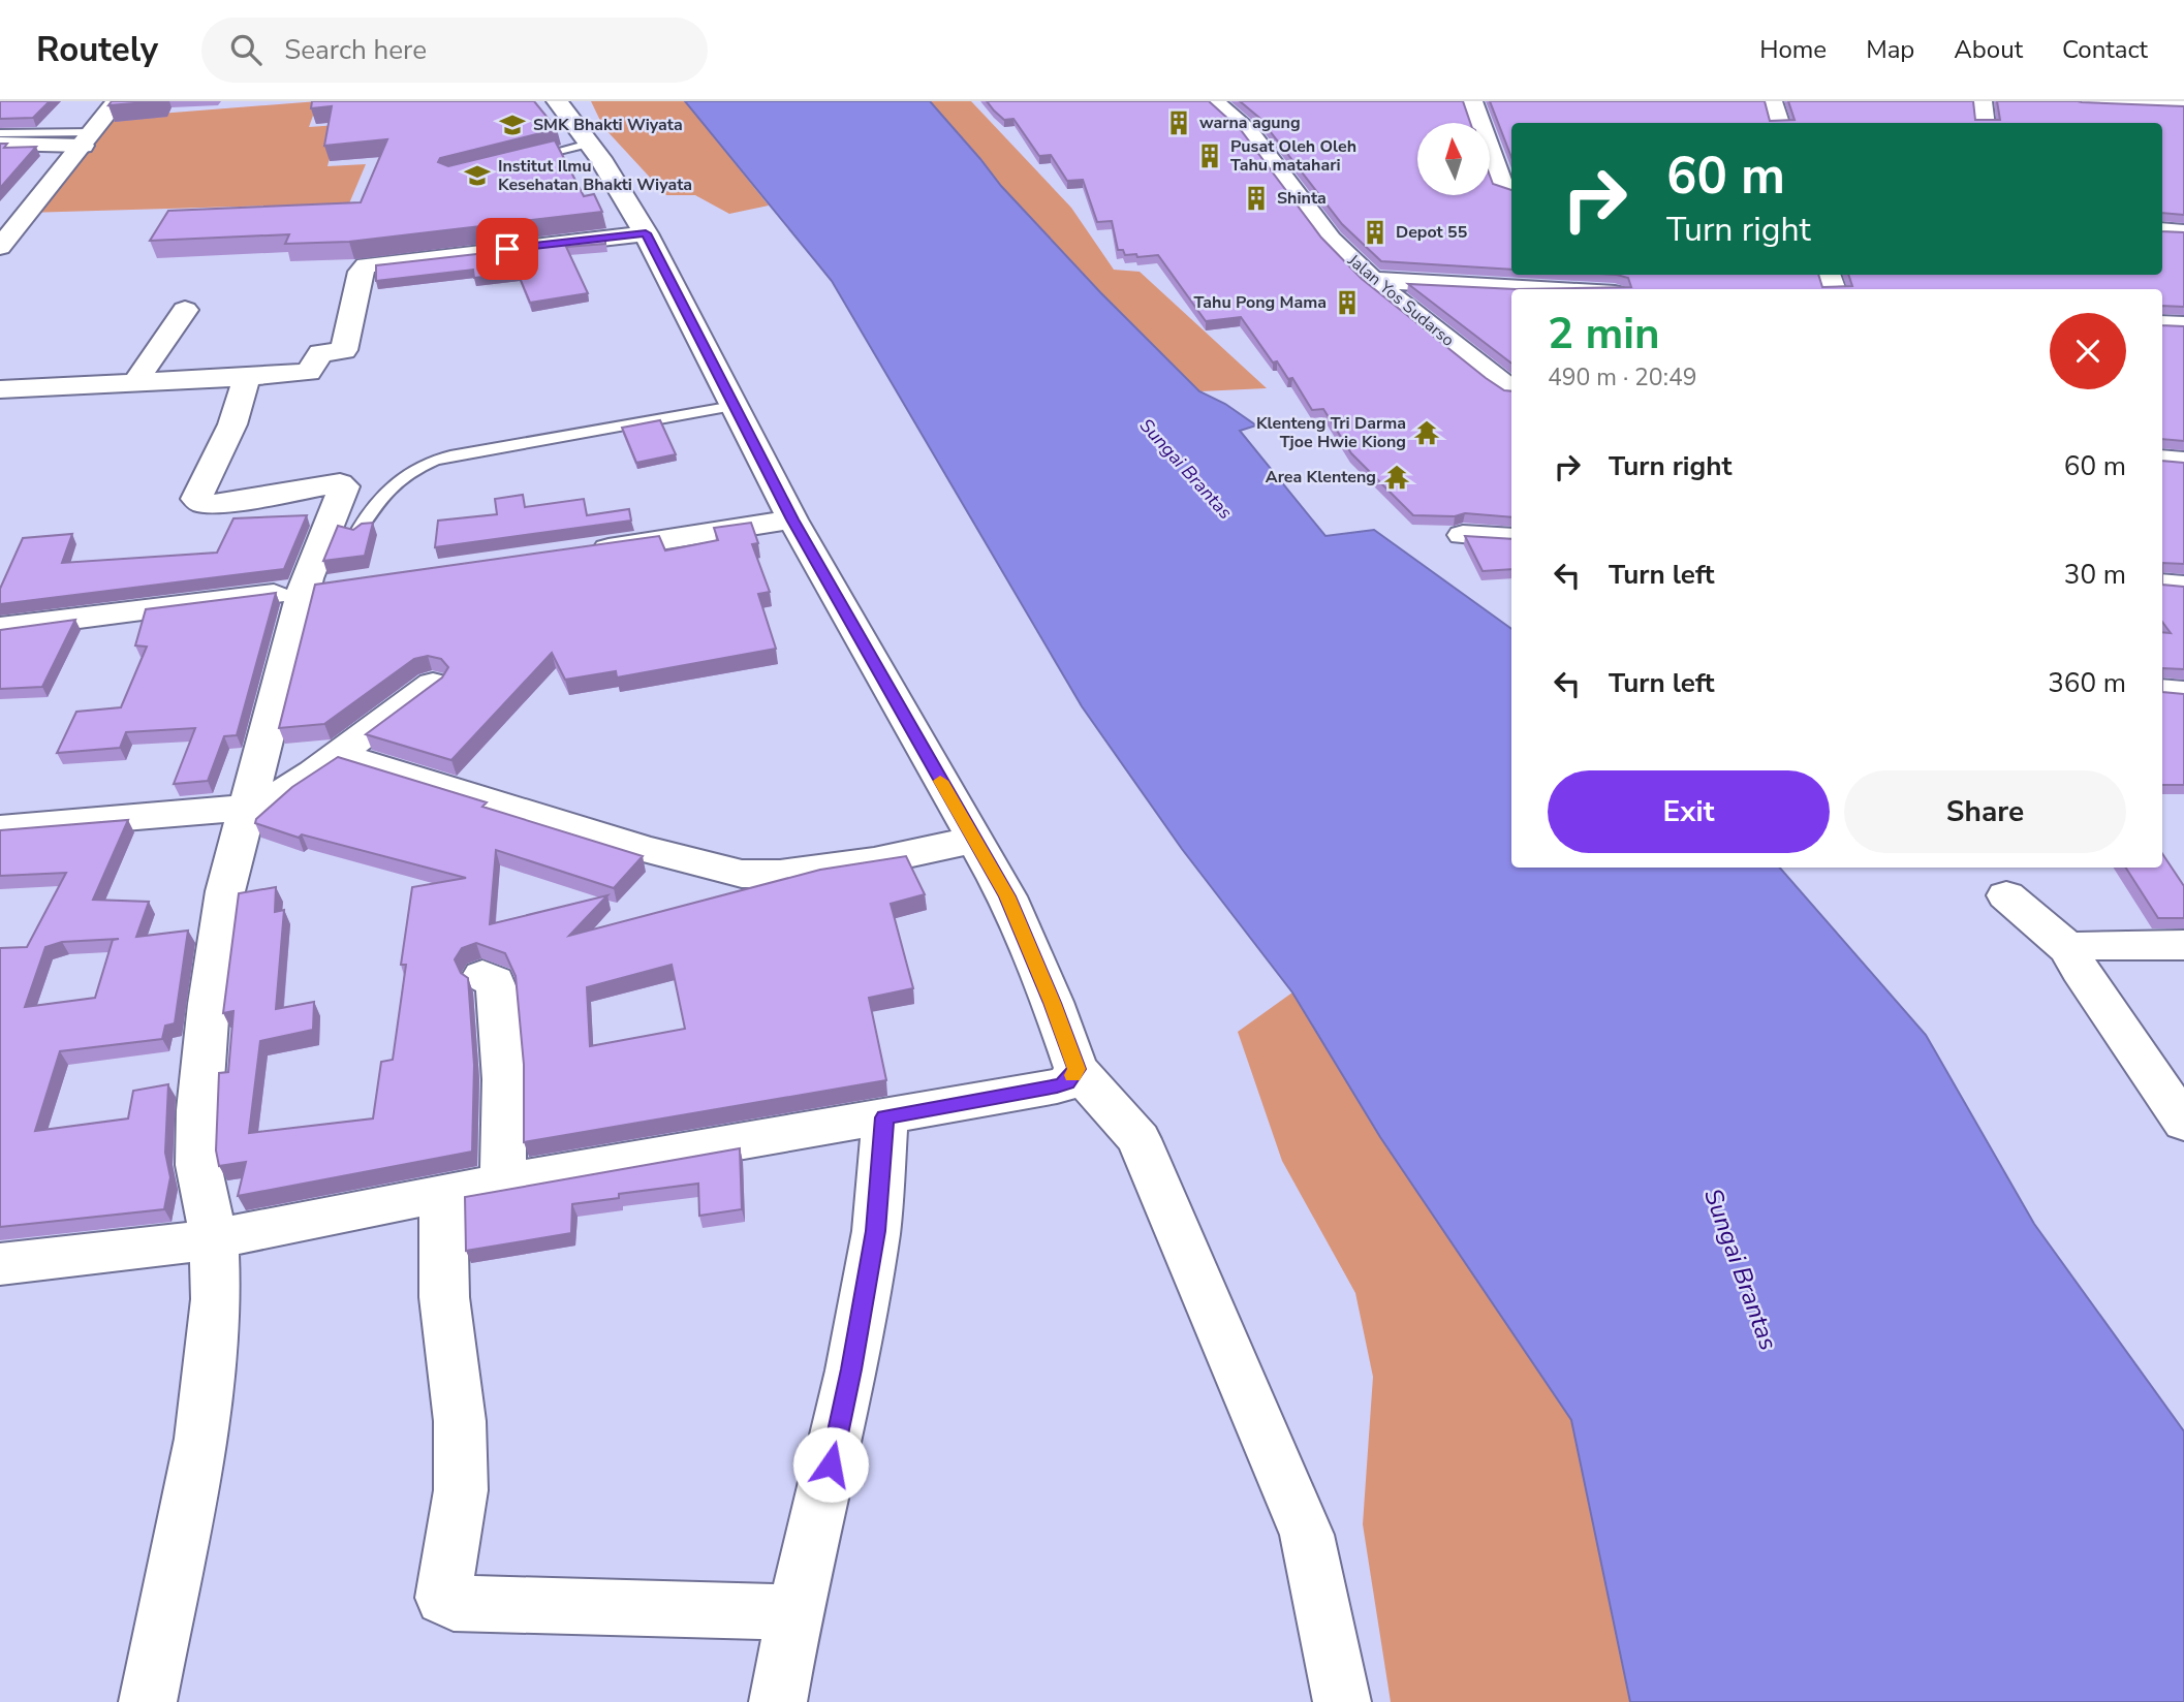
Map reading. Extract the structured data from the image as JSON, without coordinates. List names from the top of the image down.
{
  "streets": {
    "street": ["Jalan Yos Sudarso"]
  },
  "water": ["Sungai Brantas"],
  "places": {
    "building": [
      "warna agung",
      "Pusat Oleh Oleh Tahu matahari",
      "Shinta",
      "Depot 55",
      "Tahu Pong Mama"
    ],
    "school or university": ["SMK Bhakti Wiyata", "Institut Ilmu Kesehatan Bhakti Wiyata"],
    "temple": ["Klenteng Tri Darma Tjoe Hwie Kiong", "Area Klenteng"]
  },
  "north": "top",
  "page": {
    "header": "Routely",
    "search": "Search here",
    "nav": [
      "Home",
      "Map",
      "About",
      "Contact"
    ],
    "turn": ["60 m", "Turn right"],
    "heading": ["2 min", "490 m · 20:49"],
    "list": [
      {
        "name": "Turn right",
        "value": "60 m"
      },
      {
        "name": "Turn left",
        "value": "30 m"
      },
      {
        "name": "Turn left",
        "value": "360 m"
      }
    ],
    "buttons": ["Exit", "Share"]
  }
}
